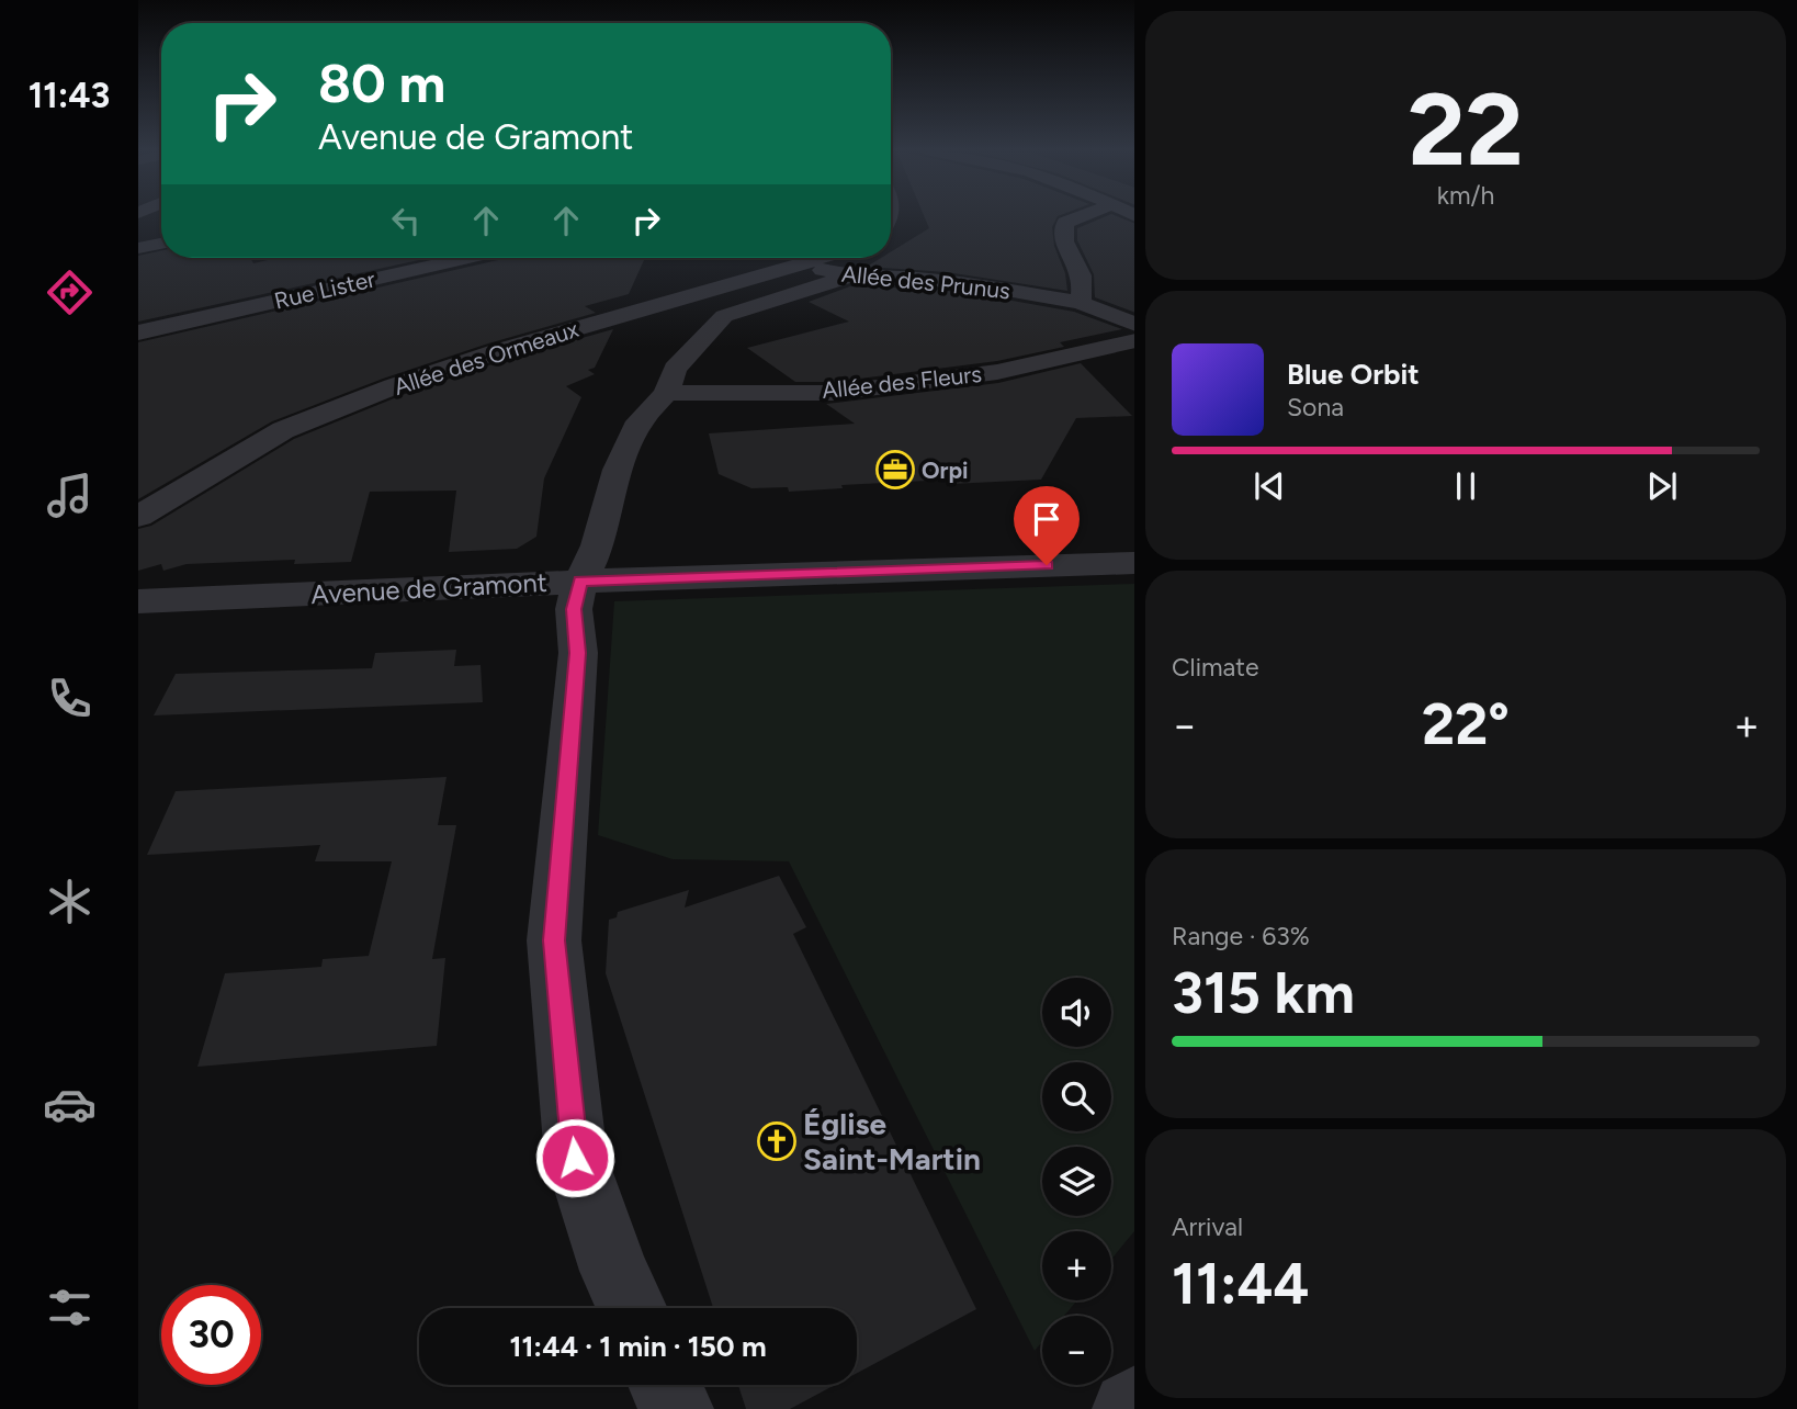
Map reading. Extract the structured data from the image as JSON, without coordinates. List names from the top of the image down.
{
  "streets": {
    "street": [
      "Allée des Prunus",
      "Rue Lister",
      "Allée des Ormeaux",
      "Allée des Fleurs",
      "Avenue de Gramont"
    ]
  },
  "crossings": [
    ["Allée des Prunus", "Allée des Ormeaux"]
  ],
  "places": {
    "office": ["Orpi"],
    "church": ["Église Saint-Martin"]
  },
  "page": {
    "tabs": "11:43",
    "tile": [
      ["22", "km/h"],
      "Climate",
      ["Range · 63%", "315 km"],
      ["Arrival", "11:44"]
    ],
    "turn": ["80 m", "Avenue de Gramont"],
    "song": ["Blue Orbit", "Sona"],
    "heat": ["−", "22°", "+"],
    "map_buttons": ["+", "−"],
    "limit": "30",
    "trip": "11:44 · 1 min · 150 m"
  }
}
